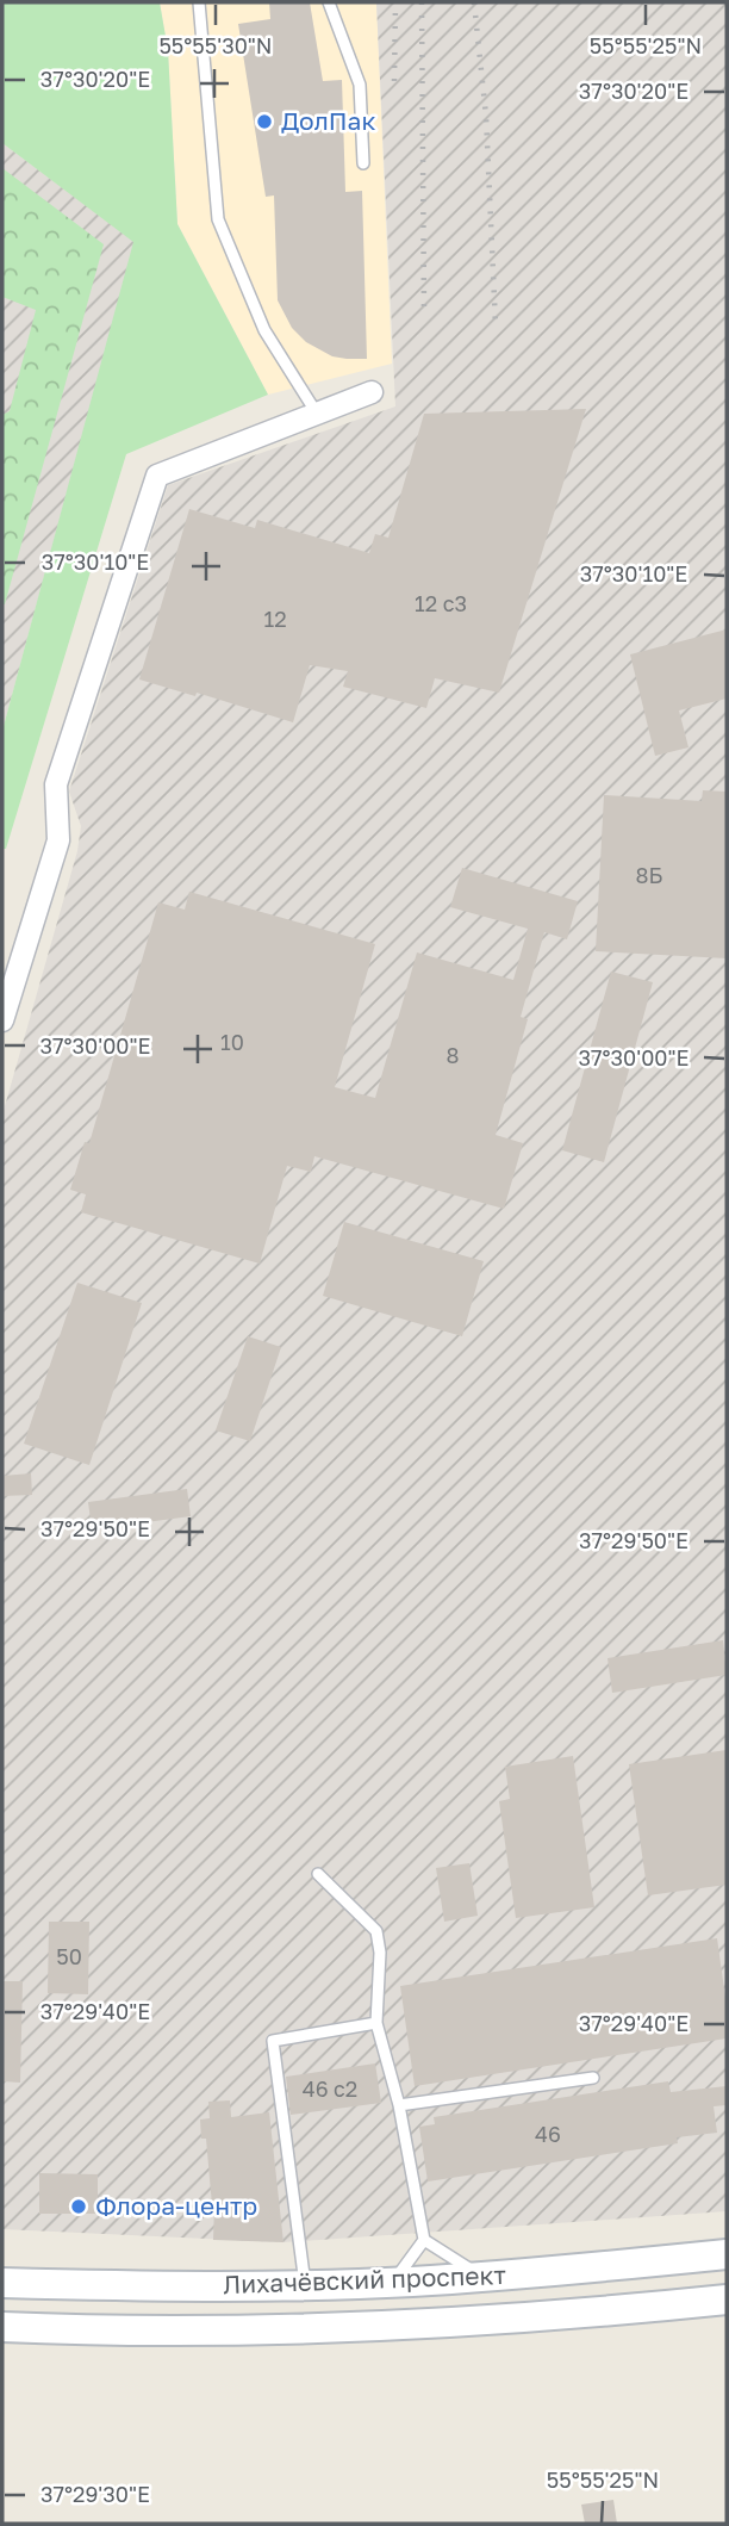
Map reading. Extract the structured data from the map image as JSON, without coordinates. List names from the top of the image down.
{
  "streets": {
    "main road": ["Лихачёвский проспект"]
  },
  "places": ["ДолПак", "Флора-центр"],
  "house_numbers": [
    "12 с3",
    "12",
    "8Б",
    "10",
    "8",
    "50",
    "46 с2",
    "46"
  ],
  "coordinates": [
    "55°55'30\"N",
    "55°55'25\"N",
    "37°30'20\"E",
    "37°30'10\"E",
    "37°30'00\"E",
    "37°29'50\"E",
    "37°29'40\"E",
    "37°29'30\"E"
  ]
}
